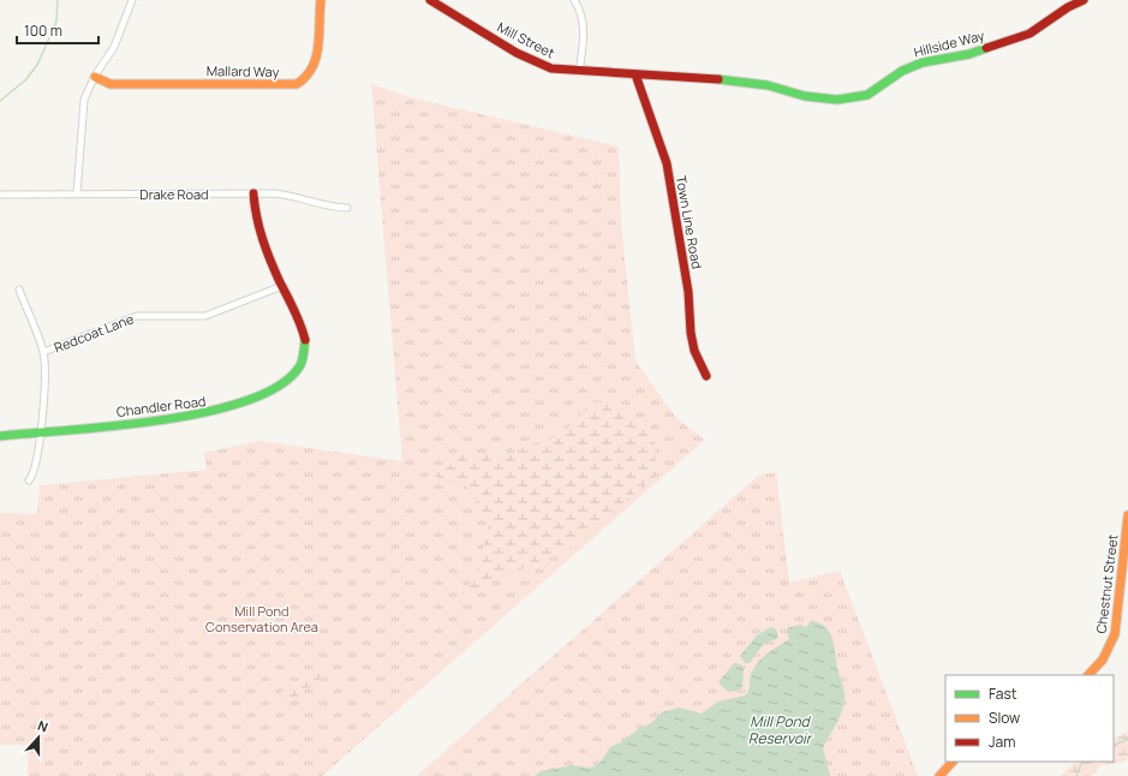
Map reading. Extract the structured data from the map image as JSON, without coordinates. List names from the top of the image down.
{
  "streets": {
    "street": [
      "Mill Street",
      "Hillside Way",
      "Mallard Way",
      "Drake Road",
      "Town Line Road",
      "Redcoat Lane",
      "Chandler Road",
      "Chestnut Street"
    ]
  },
  "crossings": [
    ["Mill Street", "Hillside Way"],
    ["Mill Street", "Town Line Road"],
    ["Drake Road", "Chandler Road"],
    ["Redcoat Lane", "Chandler Road"]
  ],
  "water": ["Mill Pond Reservoir"],
  "parks": ["Mill Pond Conservation Area"],
  "legend": ["Fast", "Slow", "Jam"],
  "scale_bar": "100 m",
  "north": "top"
}
